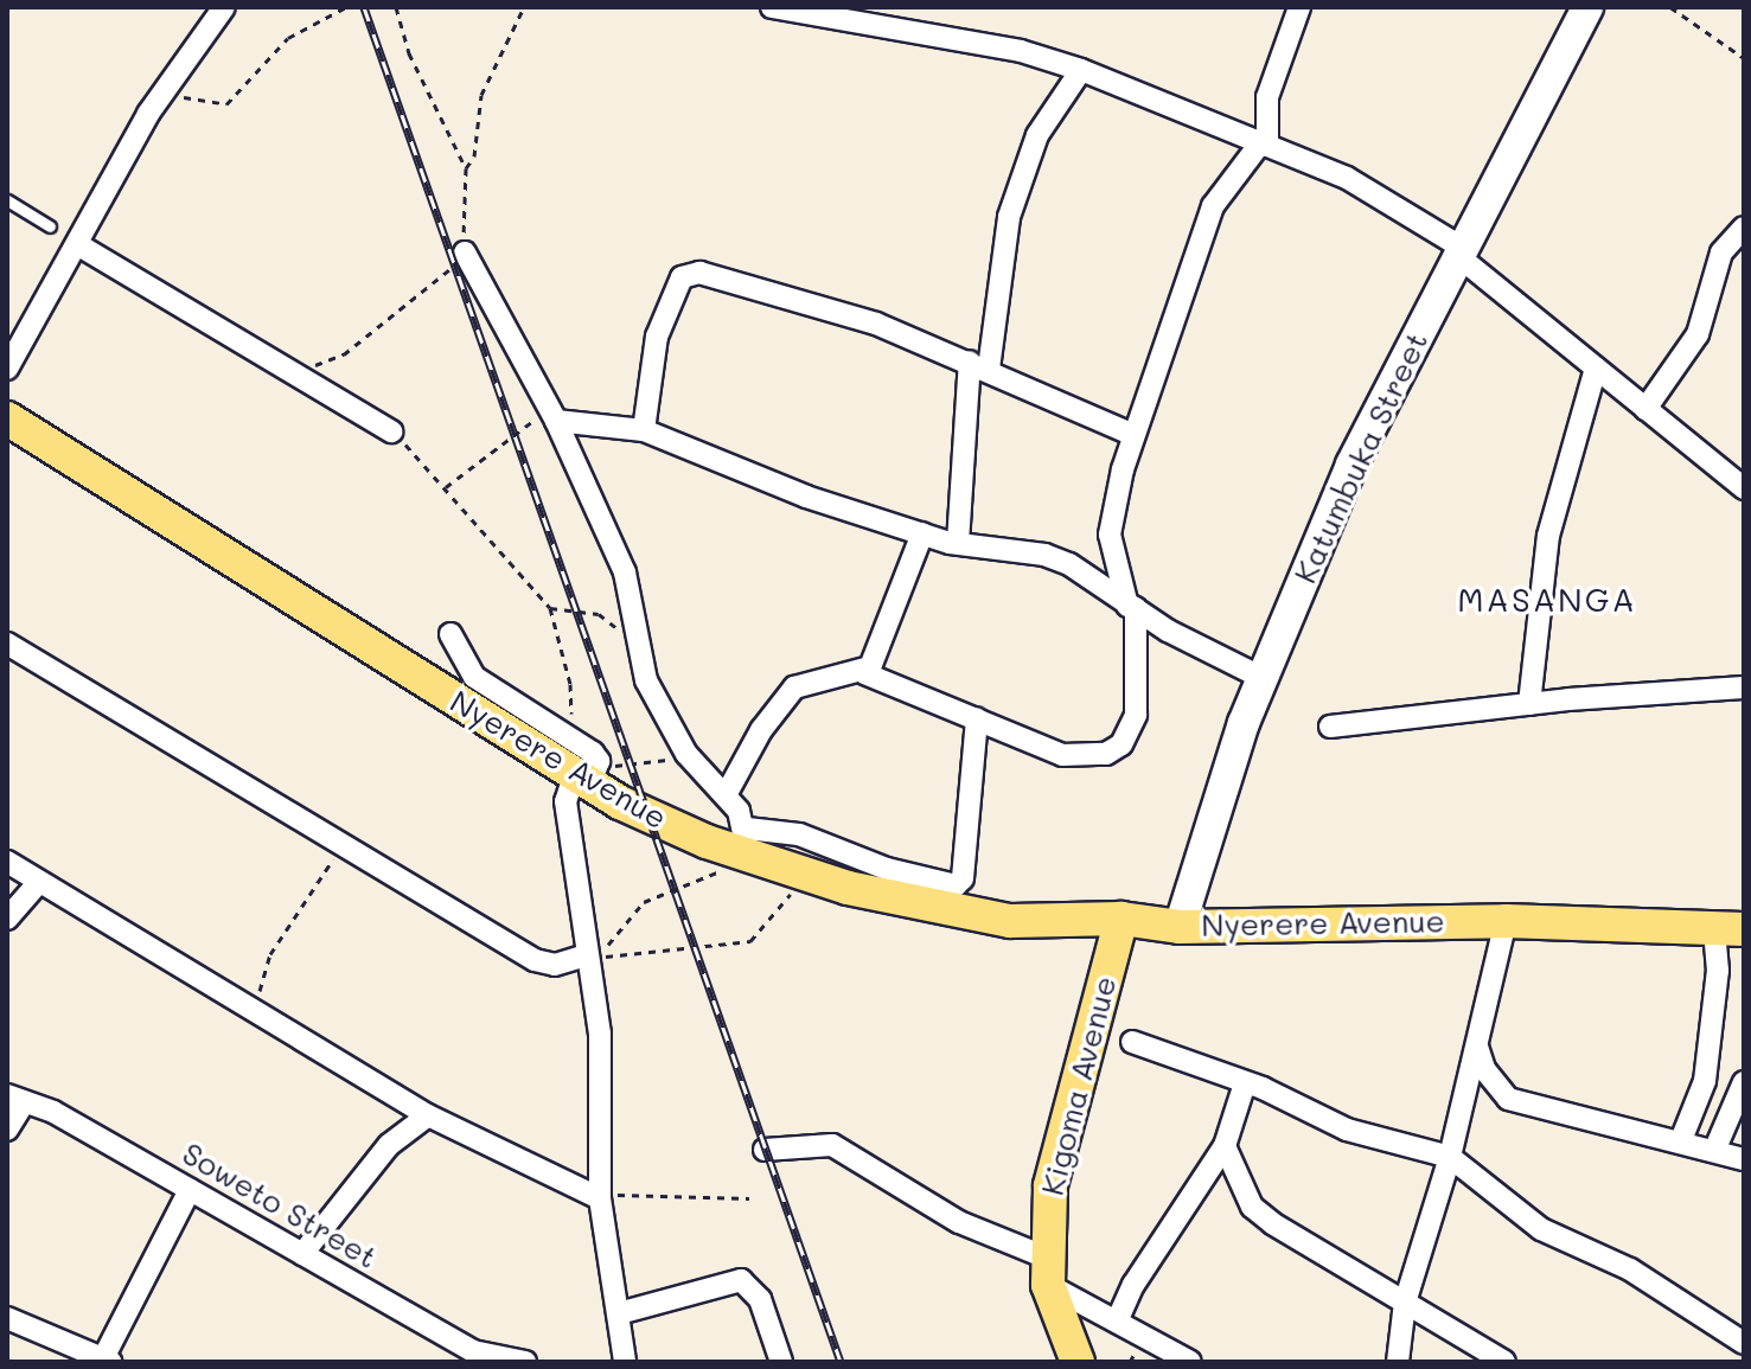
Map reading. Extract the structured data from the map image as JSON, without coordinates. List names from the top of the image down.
{
  "streets": {
    "main road": ["Katumbuka Street", "Nyerere Avenue", "Kigoma Avenue"],
    "street": ["Soweto Street"]
  },
  "crossings": [
    ["Katumbuka Street", "Nyerere Avenue"],
    ["Nyerere Avenue", "Kigoma Avenue"]
  ],
  "districts": ["MASANGA"]
}
